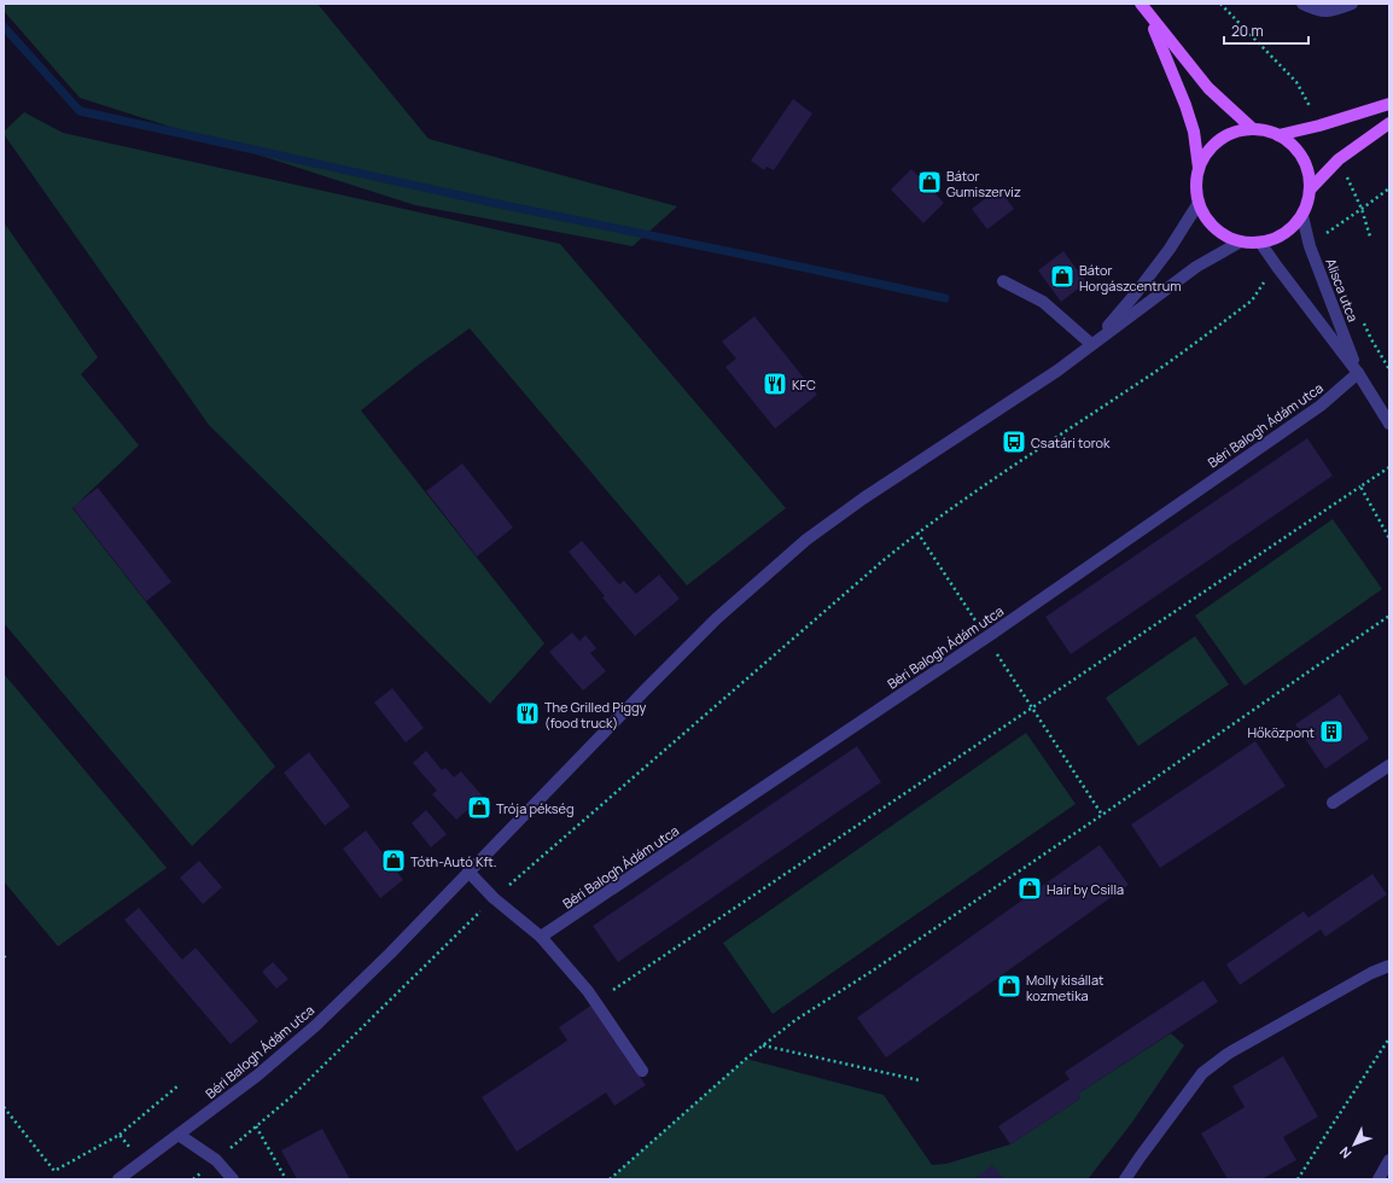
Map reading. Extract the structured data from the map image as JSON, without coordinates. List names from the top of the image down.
{
  "streets": {
    "street": ["Alisca utca", "Béri Balogh Ádám utca"]
  },
  "crossings": [
    ["Alisca utca", "Béri Balogh Ádám utca"]
  ],
  "places": {
    "shop": [
      "Bátor Gumiszerviz",
      "Bátor Horgászcentrum",
      "Trója pékség",
      "Tóth-Autó Kft.",
      "Hair by Csilla",
      "Molly kisállat kozmetika"
    ],
    "restaurant": ["KFC", "The Grilled Piggy (food truck)"],
    "bus stop": ["Csatári torok"],
    "building": ["Hőközpont"]
  },
  "scale_bar": "20 m",
  "north": "bottom left"
}
